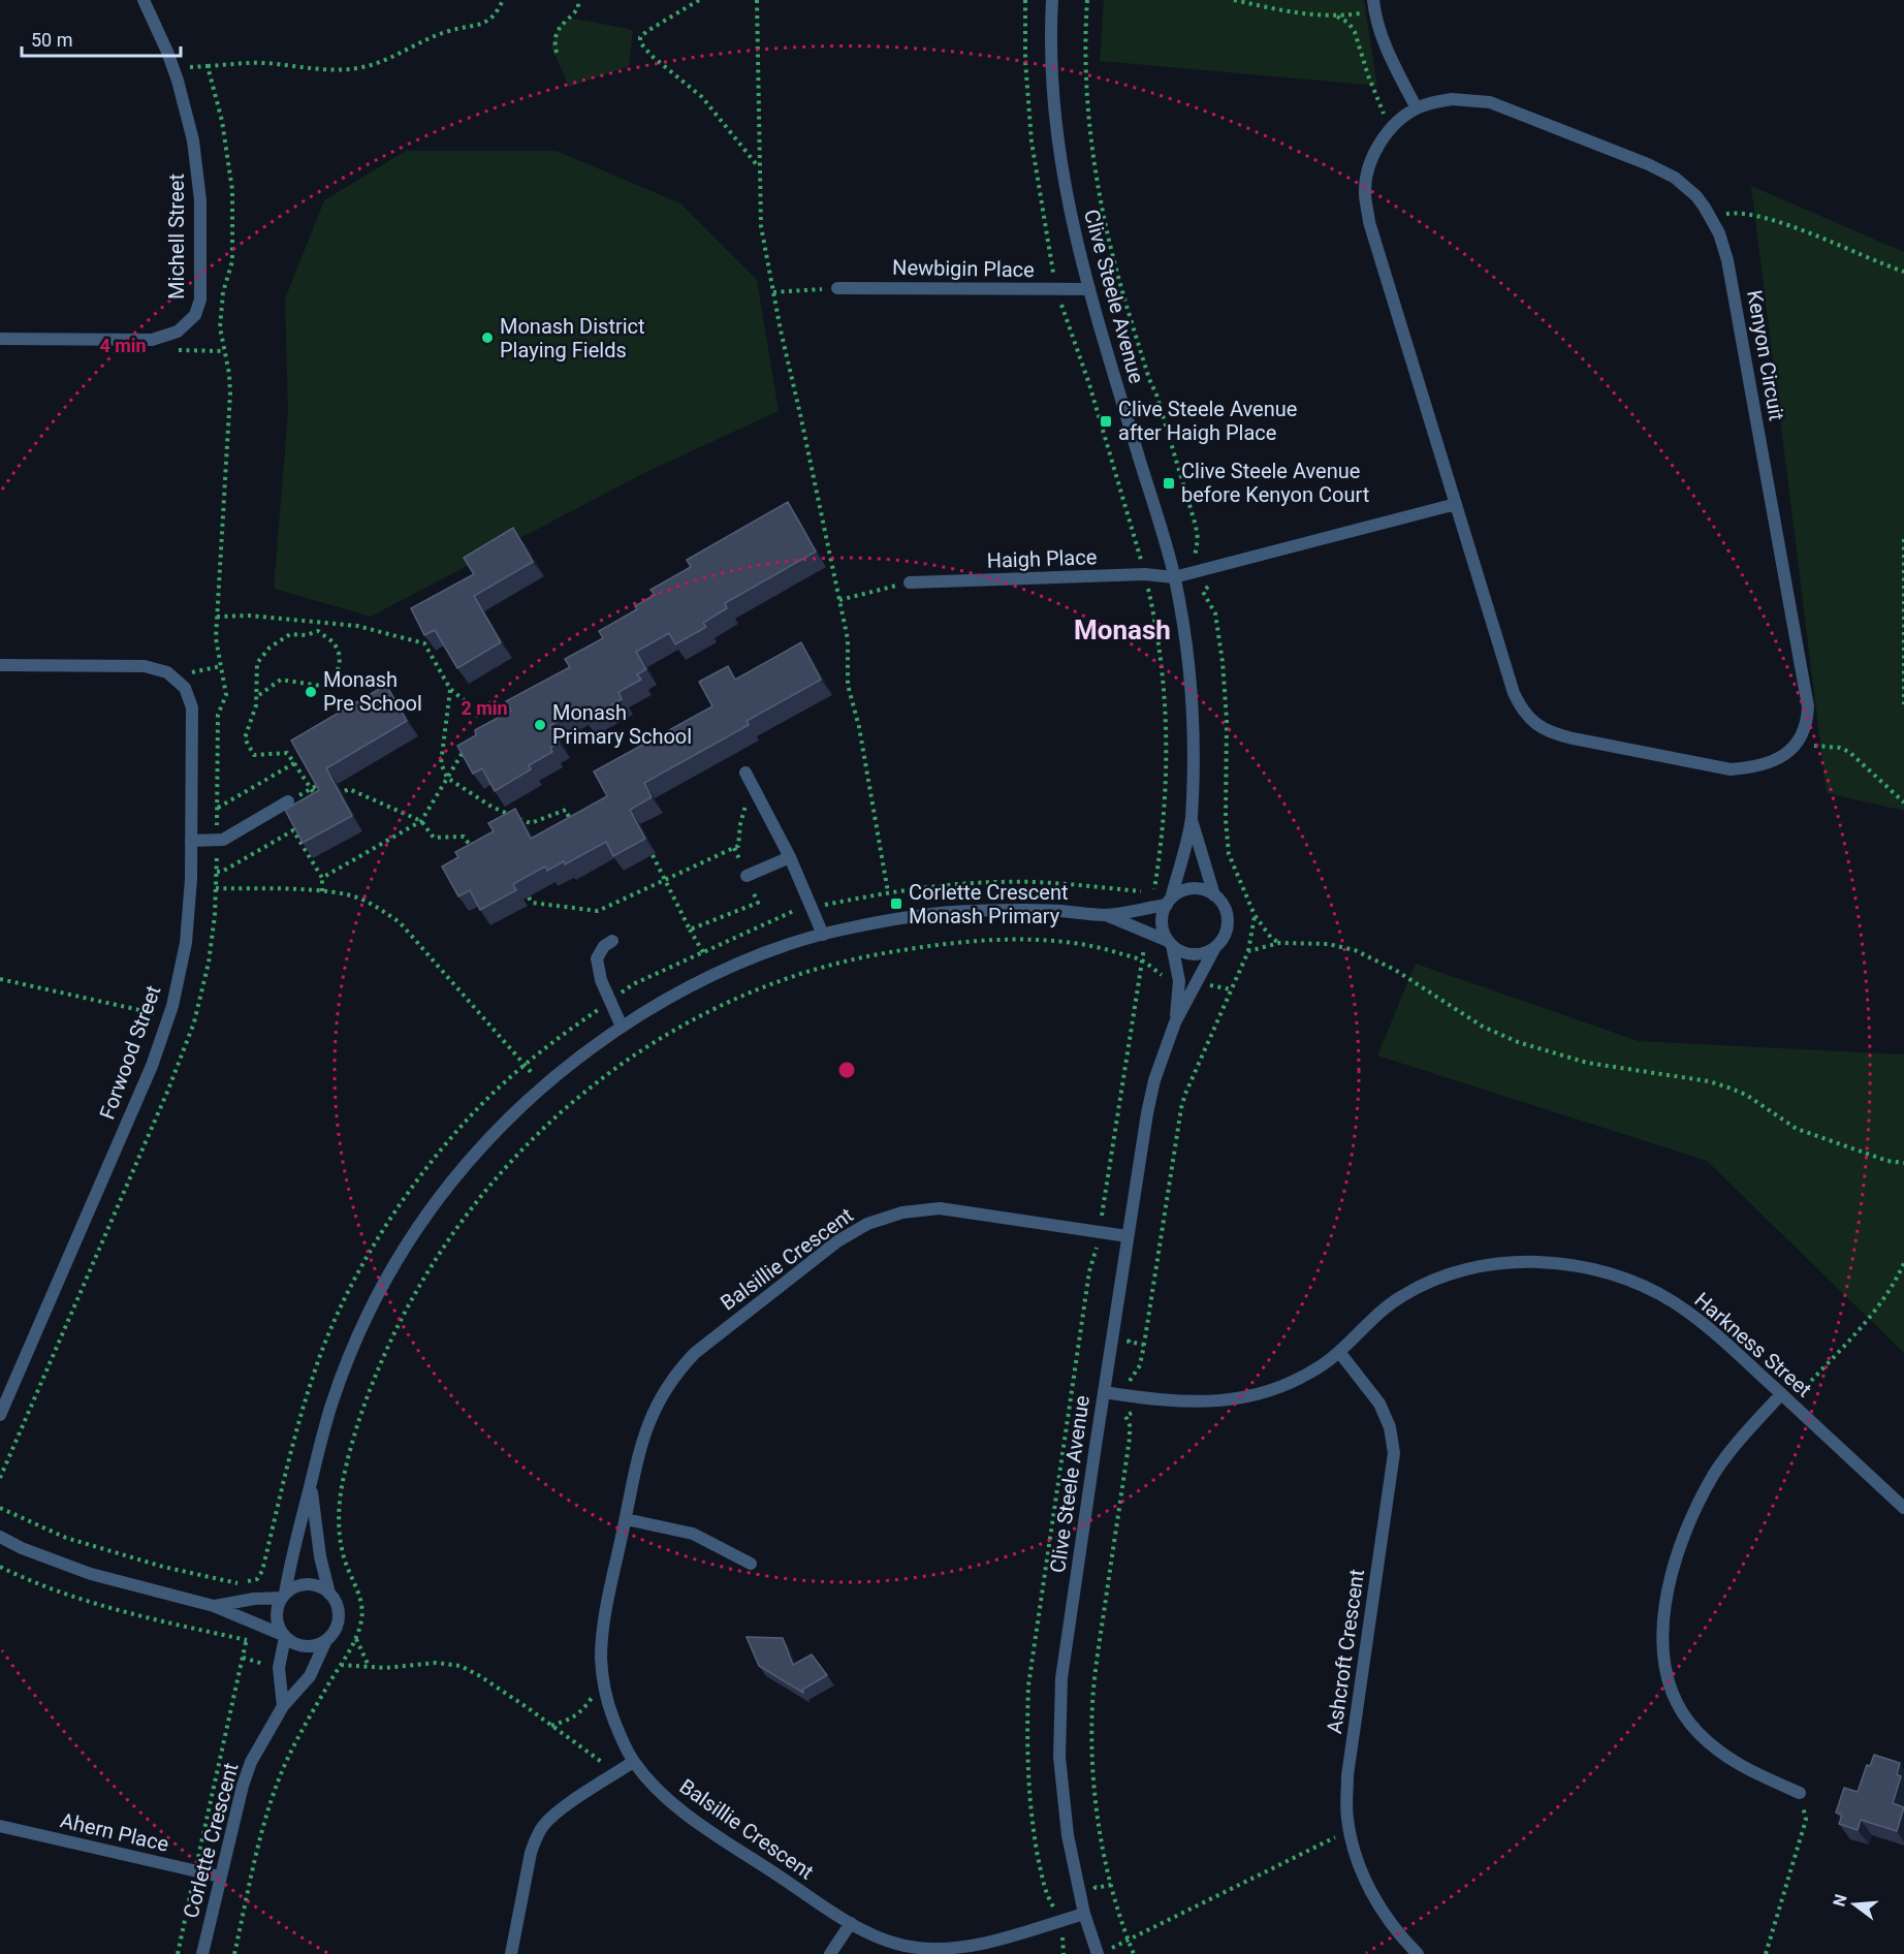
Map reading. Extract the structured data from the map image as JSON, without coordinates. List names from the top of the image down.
{
  "streets": {
    "street": [
      "Michell Street",
      "Newbigin Place",
      "Clive Steele Avenue",
      "Kenyon Circuit",
      "Haigh Place",
      "Forwood Street",
      "Balsillie Crescent",
      "Harkness Street",
      "Ashcroft Crescent",
      "Ahern Place",
      "Corlette Crescent"
    ]
  },
  "crossings": [
    ["Newbigin Place", "Clive Steele Avenue"],
    ["Clive Steele Avenue", "Haigh Place"],
    ["Clive Steele Avenue", "Balsillie Crescent"],
    ["Clive Steele Avenue", "Harkness Street"],
    ["Harkness Street", "Ashcroft Crescent"],
    ["Ahern Place", "Corlette Crescent"]
  ],
  "districts": ["Monash"],
  "places": {
    "other": ["Monash District Playing Fields", "Monash Pre School", "Monash Primary School"],
    "transit": ["Clive Steele Avenue after Haigh Place", "Clive Steele Avenue before Kenyon Court", "Corlette Crescent Monash Primary"]
  },
  "scale_bar": "50 m",
  "north": "left",
  "rings": ["4 min", "2 min"]
}
